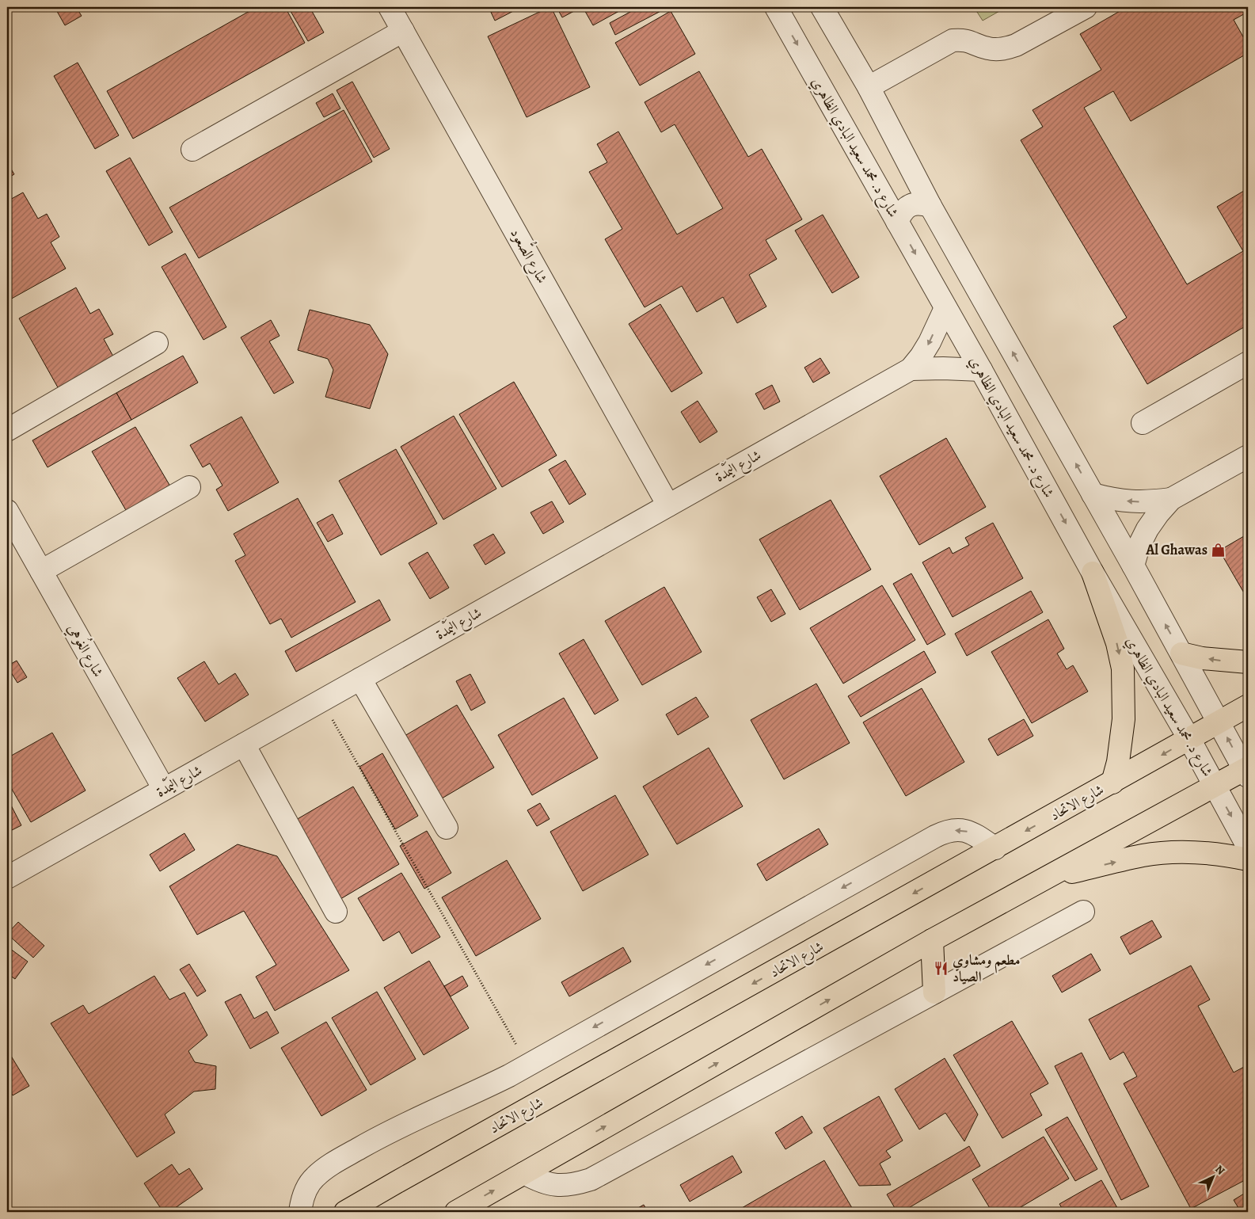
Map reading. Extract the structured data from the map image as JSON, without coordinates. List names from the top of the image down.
{
  "streets": {
    "main road": ["شارع الاتحاد"],
    "street": [
      "شارع د. محمد سعيد البادي الظاهري",
      "شارع الصُّعود",
      "شارع اليَمْدة",
      "شارع الغُوهي"
    ]
  },
  "crossings": [
    ["شارع د. محمد سعيد البادي الظاهري", "شارع اليَمْدة"],
    ["شارع د. محمد سعيد البادي الظاهري", "شارع الاتحاد"],
    ["شارع الصُّعود", "شارع اليَمْدة"],
    ["شارع اليَمْدة", "شارع الغُوهي"]
  ],
  "places": {
    "shop": ["Al Ghawas"],
    "restaurant": ["مطعم ومشاوي الصياد"]
  },
  "north": "top right"
}
